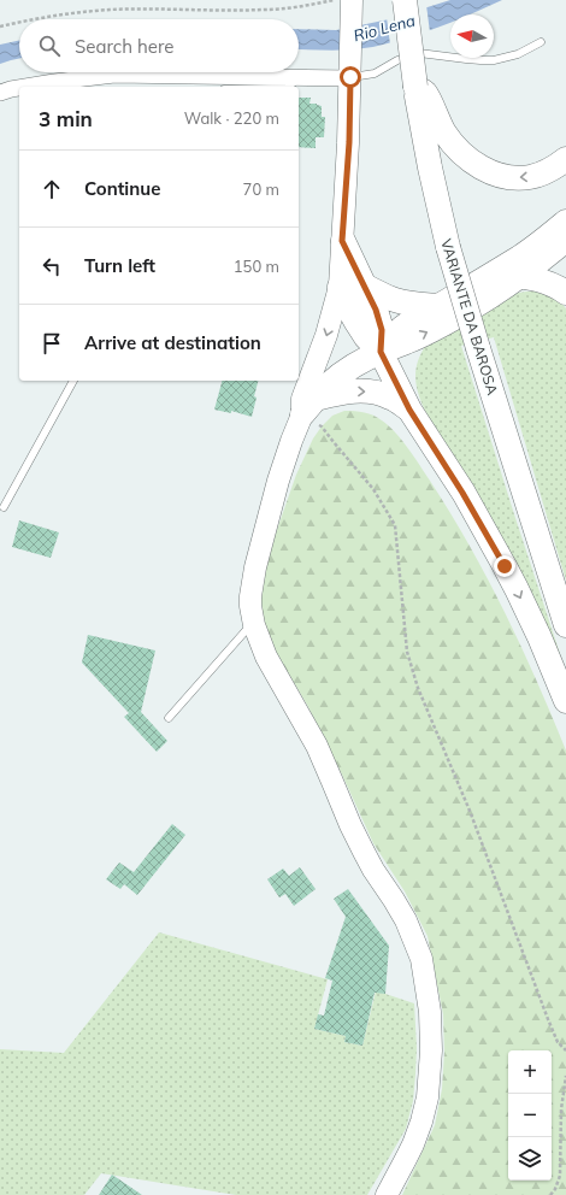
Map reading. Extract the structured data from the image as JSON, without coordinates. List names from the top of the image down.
{
  "streets": {
    "main road": ["VARIANTE DA BAROSA"]
  },
  "water": ["Rio Lena"],
  "north": "left",
  "page": {
    "search": "Search here",
    "heading": ["3 min", "Walk · 220 m"],
    "list": [
      ["Continue", "70 m"],
      ["Turn left", "150 m"],
      "Arrive at destination"
    ],
    "map_buttons": ["+", "−"]
  }
}
